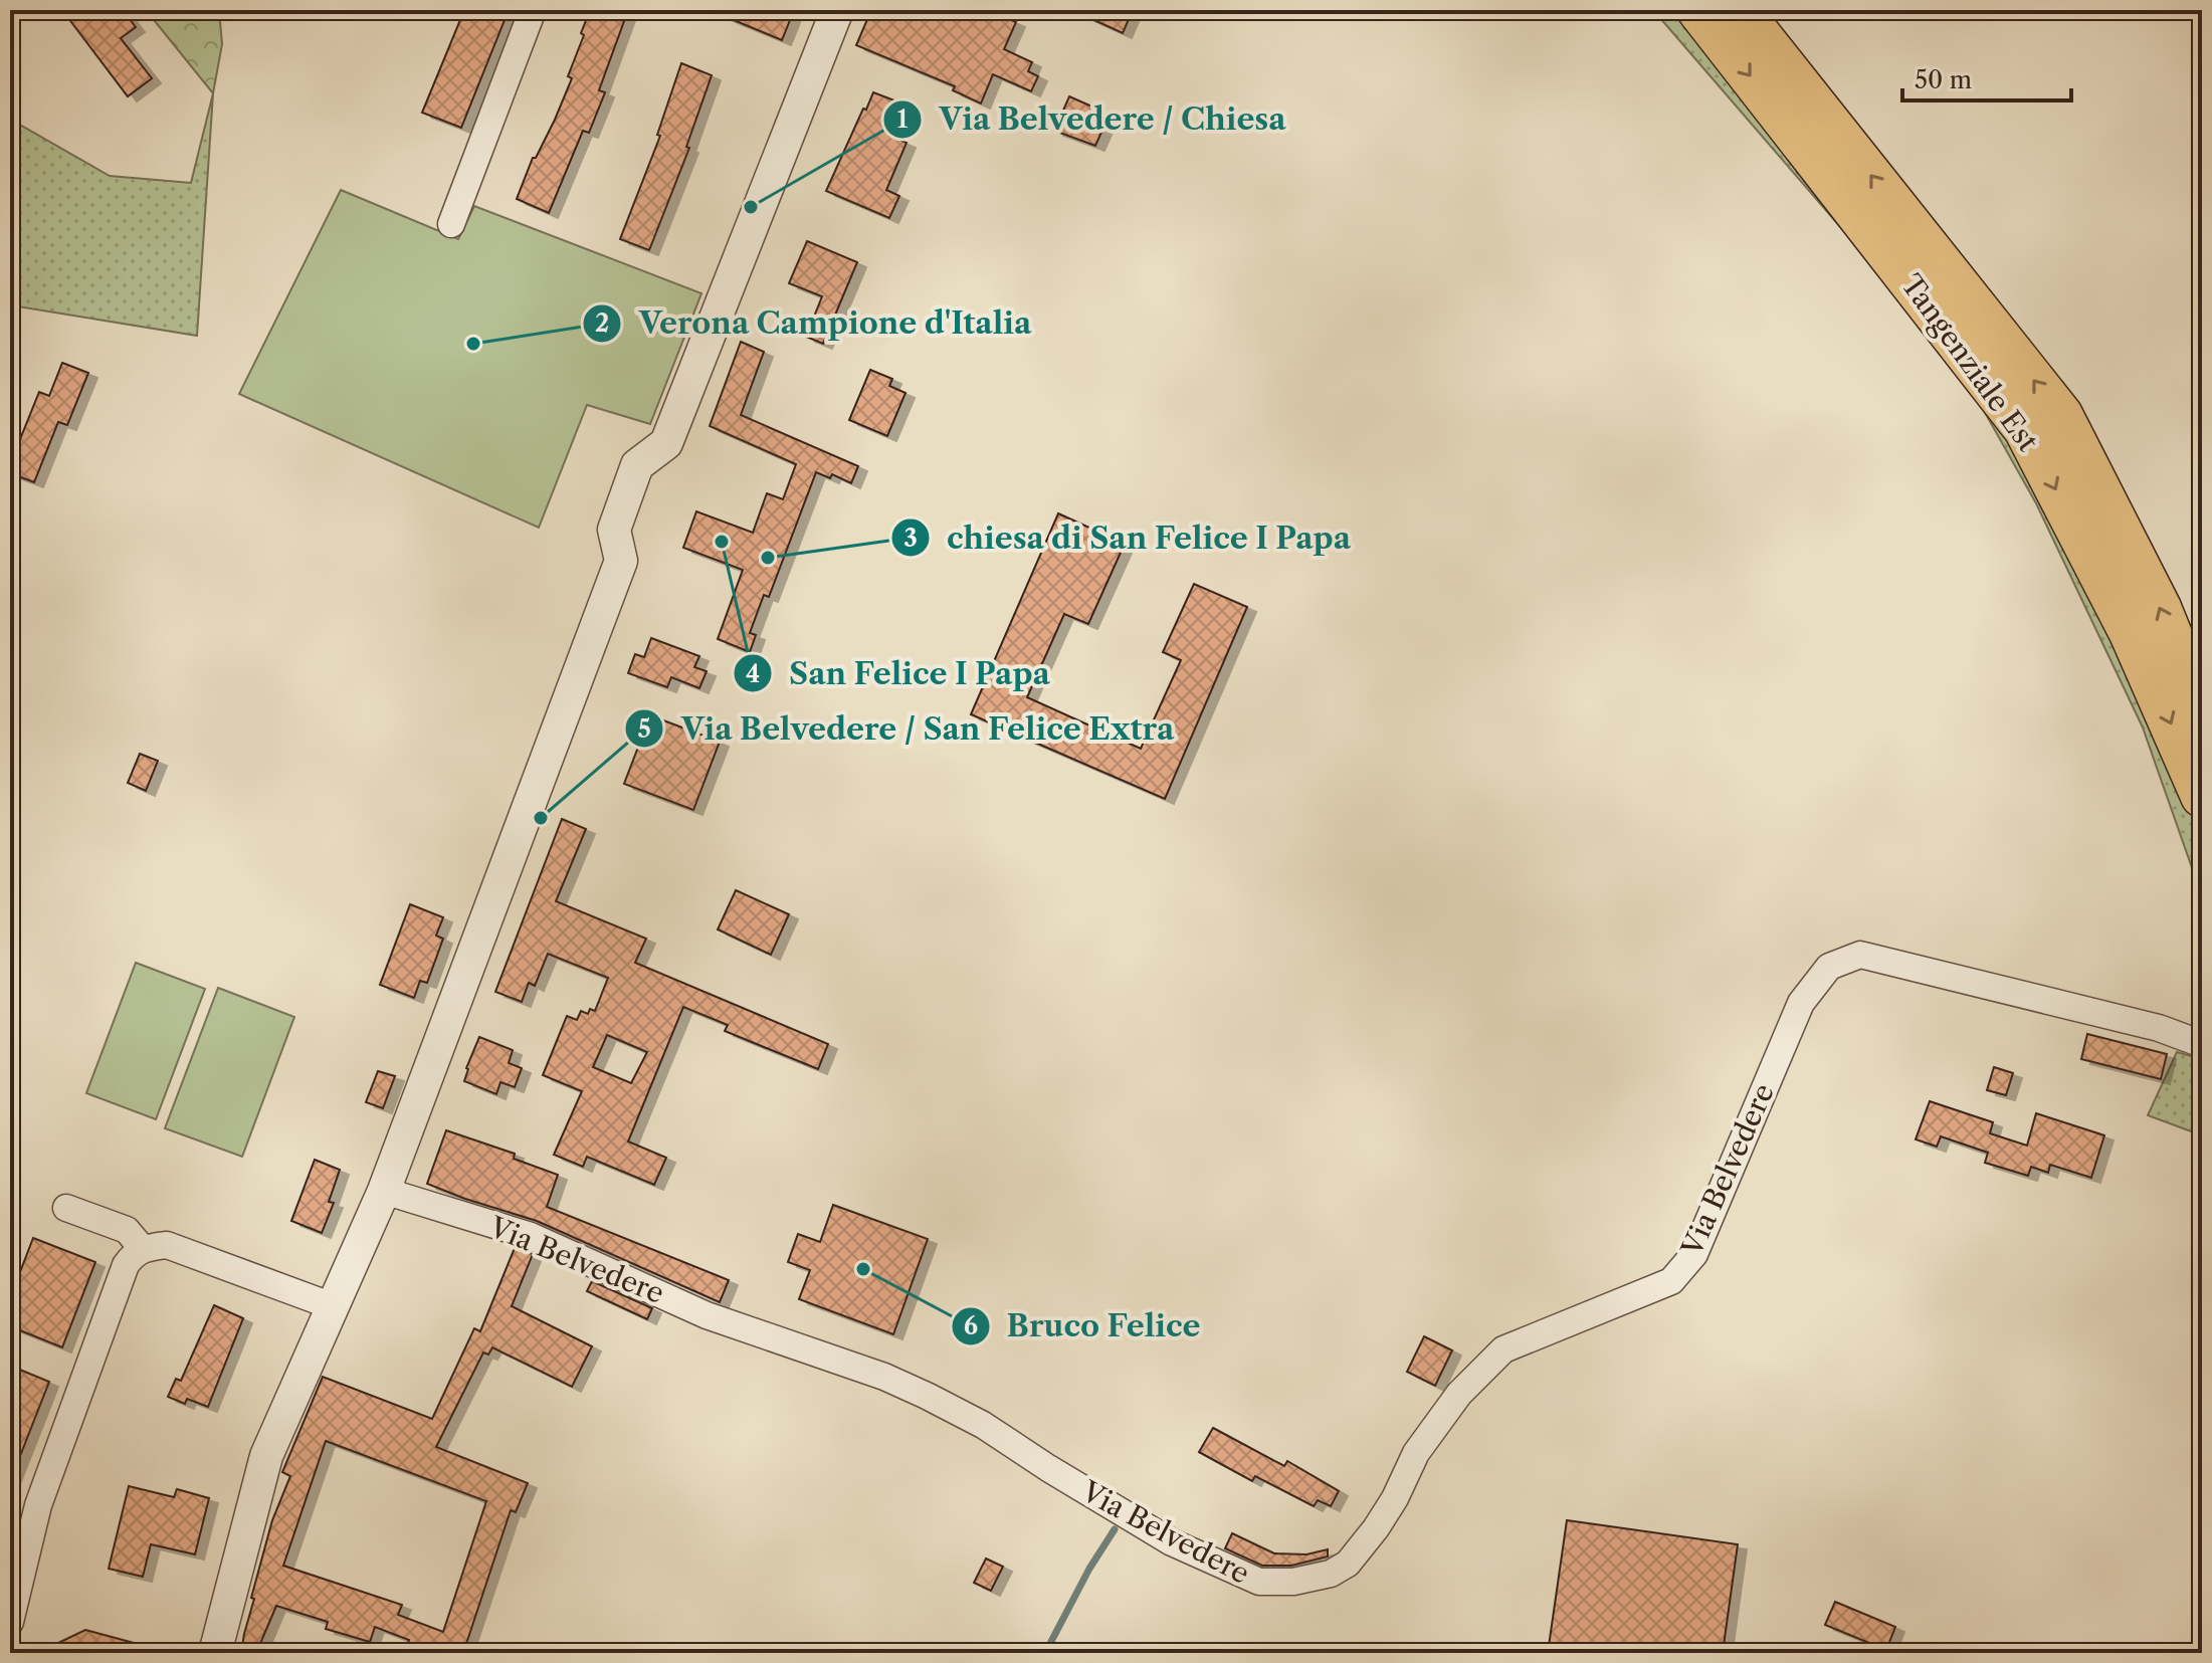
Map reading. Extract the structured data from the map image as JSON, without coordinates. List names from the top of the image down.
{
  "streets": {
    "highway": ["Tangenziale Est"],
    "street": ["Via Belvedere"]
  },
  "places": [
    "Via Belvedere / Chiesa",
    "Verona Campione d'Italia",
    "San Felice I Papa",
    "chiesa di San Felice I Papa",
    "Via Belvedere / San Felice Extra",
    "Bruco Felice"
  ],
  "scale_bar": "50 m"
}
